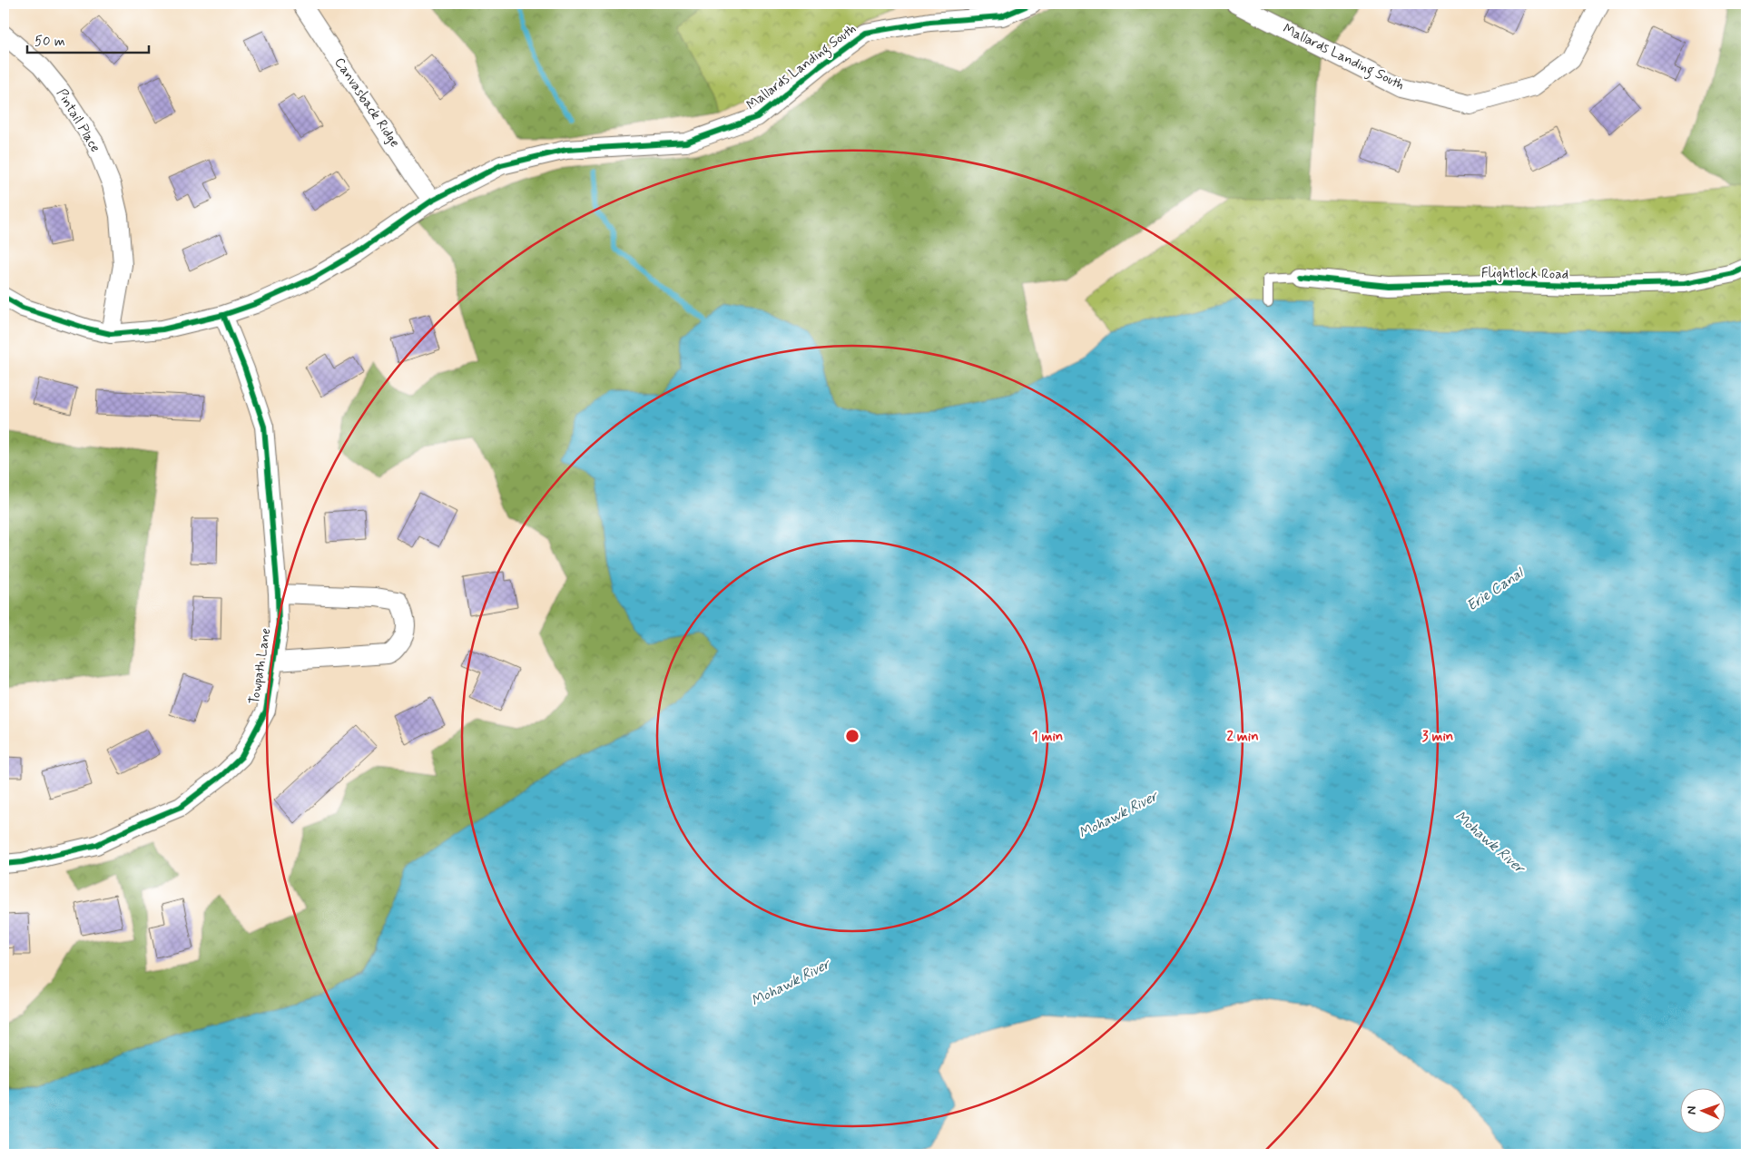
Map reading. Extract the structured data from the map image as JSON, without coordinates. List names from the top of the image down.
{
  "streets": {
    "street": [
      "Mallards Landing South",
      "Canvasback Ridge",
      "Pintail Place",
      "Flightlock Road",
      "Towpath Lane"
    ]
  },
  "crossings": [
    ["Mallards Landing South", "Canvasback Ridge"],
    ["Mallards Landing South", "Pintail Place"],
    ["Mallards Landing South", "Towpath Lane"]
  ],
  "water": ["Erie Canal", "Mohawk River"],
  "scale_bar": "50 m",
  "north": "left",
  "rings": ["1 min", "2 min", "3 min"]
}
